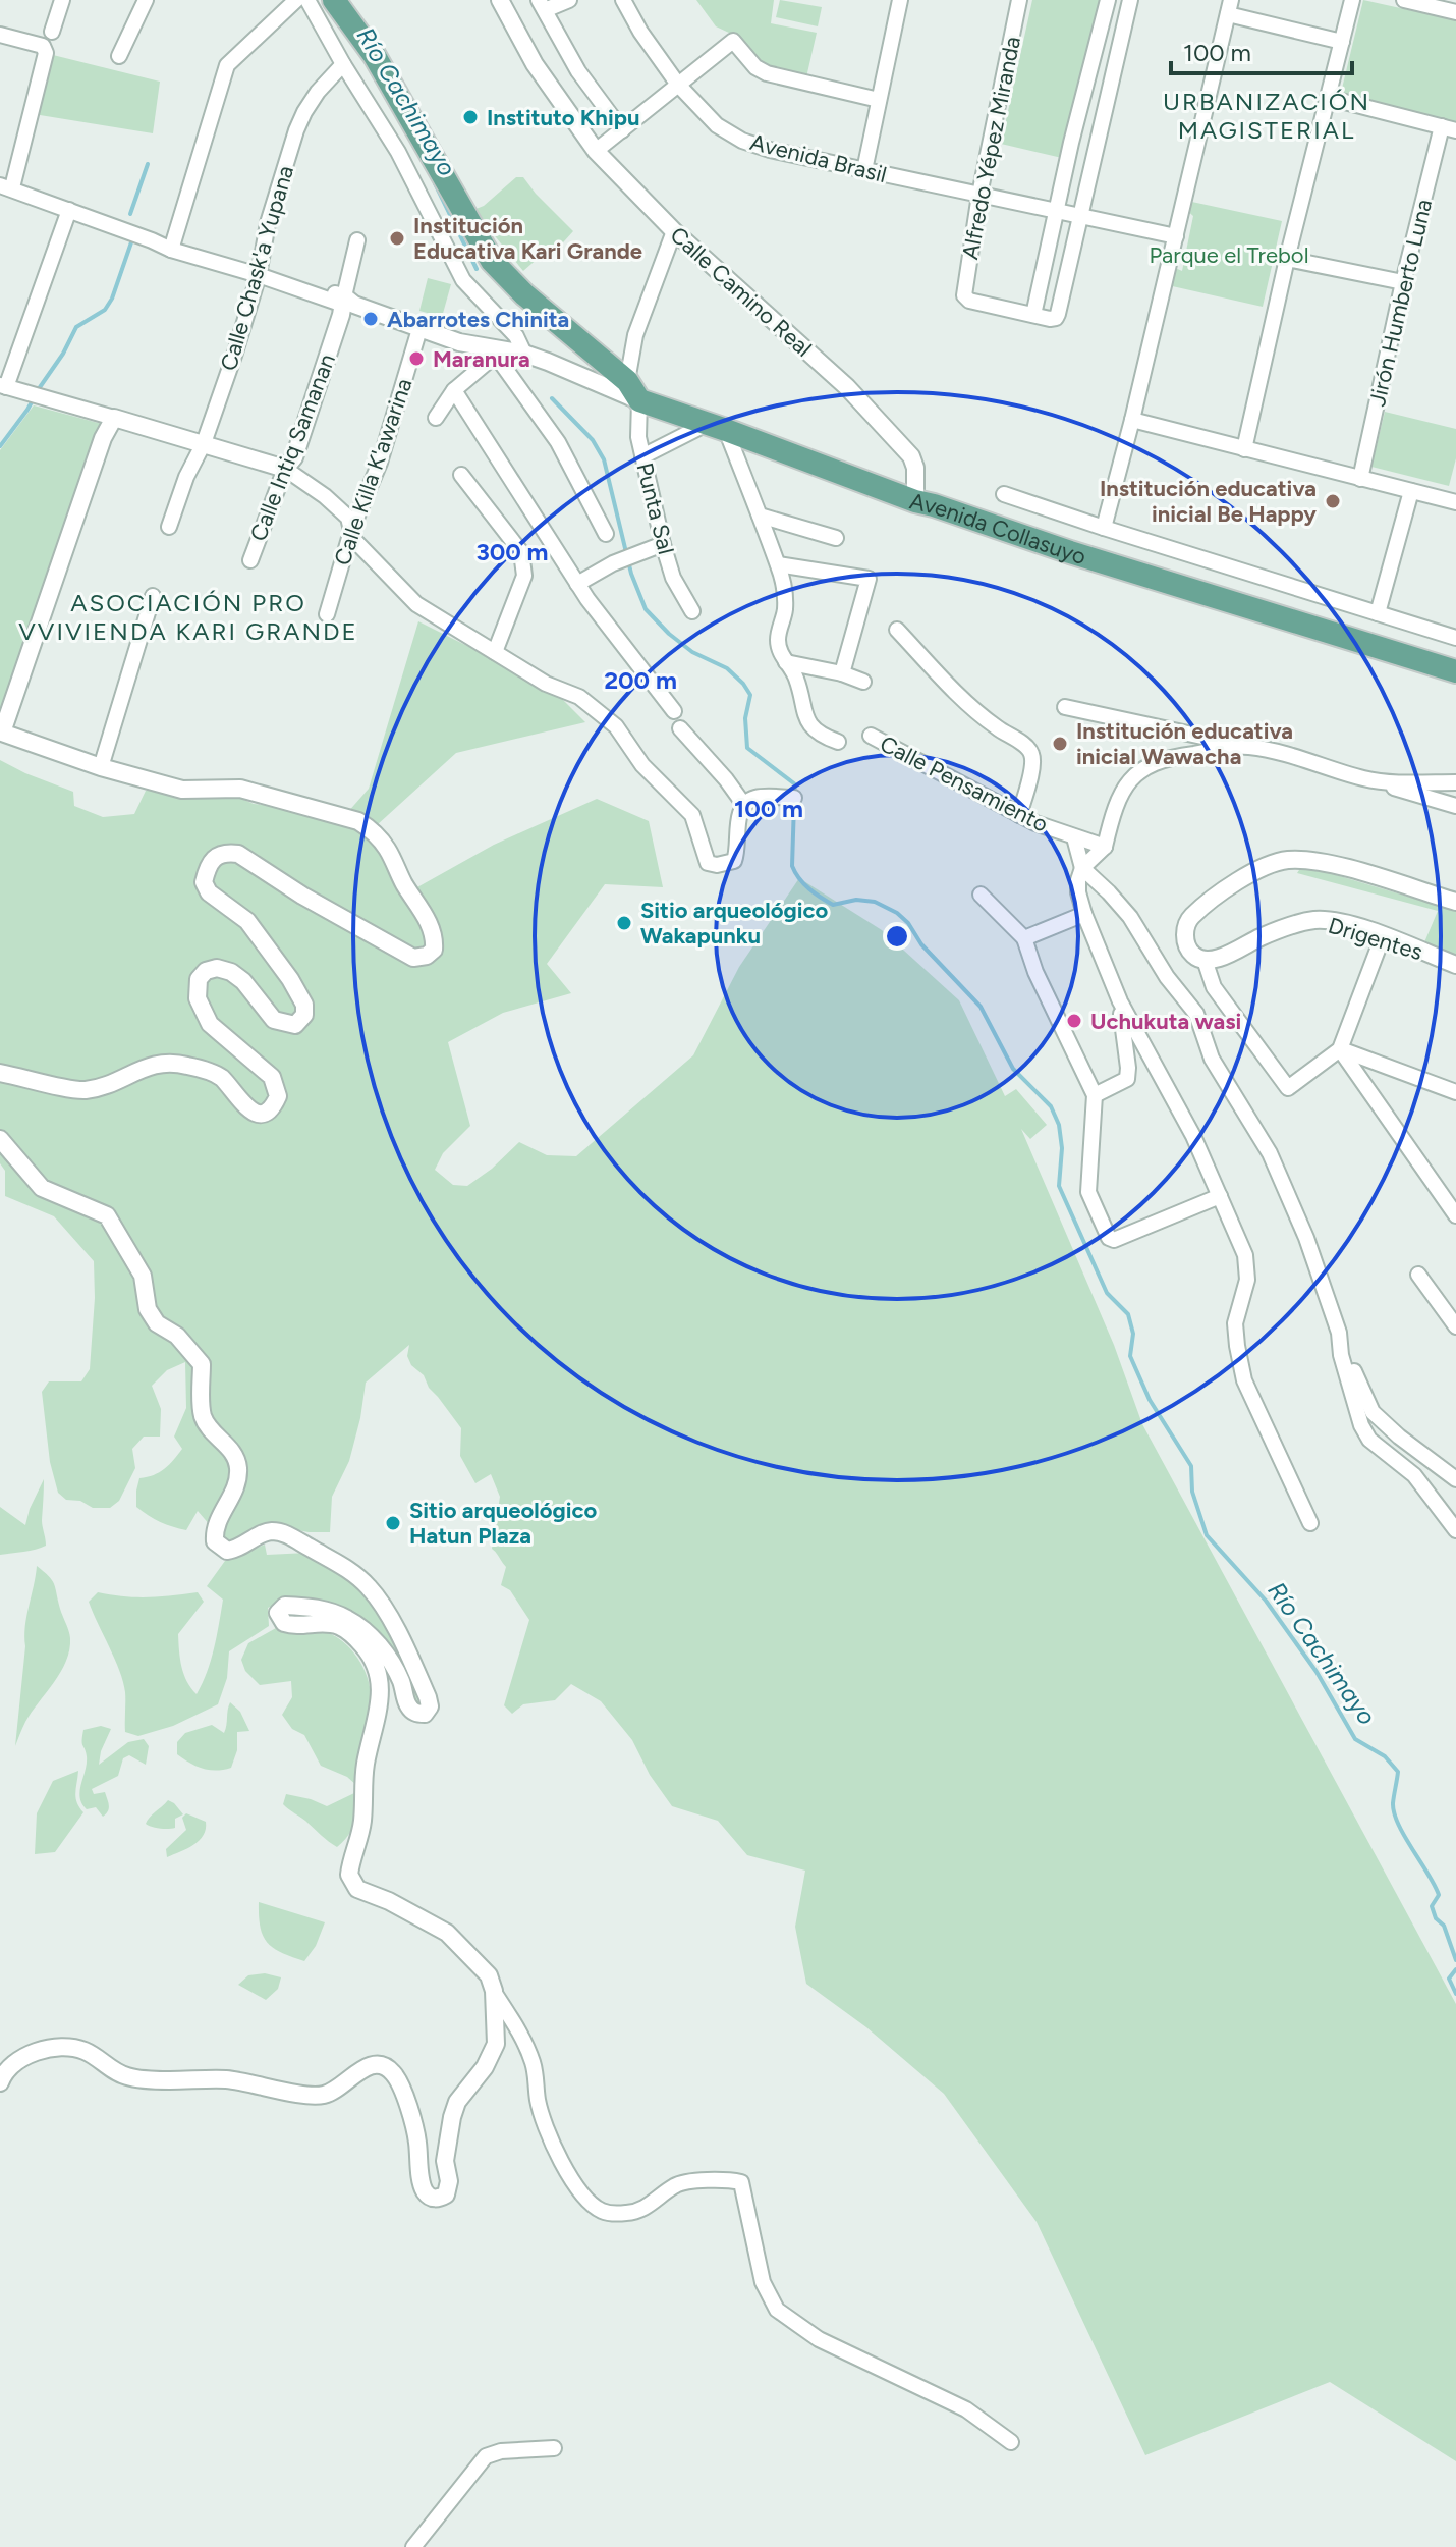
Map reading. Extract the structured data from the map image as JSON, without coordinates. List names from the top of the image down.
{
  "streets": {
    "main road": ["Avenida Collasuyo"],
    "street": [
      "Alfredo Yépez Miranda",
      "Avenida Brasil",
      "Calle Chask'a Yupana",
      "Calle Camino Real",
      "Jirón Humberto Luna",
      "Calle Intiq Samanan",
      "Calle Killa K'awarina",
      "Punta Sal",
      "Calle Pensamiento",
      "Drigentes"
    ]
  },
  "crossings": [
    ["Alfredo Yépez Miranda", "Avenida Brasil"],
    ["Calle Camino Real", "Punta Sal"],
    ["Calle Camino Real", "Avenida Collasuyo"],
    ["Punta Sal", "Avenida Collasuyo"]
  ],
  "districts": ["URBANIZACIÓN MAGISTERIAL", "ASOCIACIÓN PRO VVIVIENDA KARI GRANDE"],
  "water": ["Río Cachimayo"],
  "parks": ["Parque el Trebol"],
  "places": [
    "Instituto Khipu",
    "Institución Educativa Kari Grande",
    "Abarrotes Chinita",
    "Maranura",
    "Institución educativa inicial Be Happy",
    "Institución educativa inicial Wawacha",
    "Sitio arqueológico Wakapunku",
    "Uchukuta wasi",
    "Sitio arqueológico Hatun Plaza"
  ],
  "scale_bar": "100 m",
  "rings": ["300 m", "200 m", "100 m"]
}
